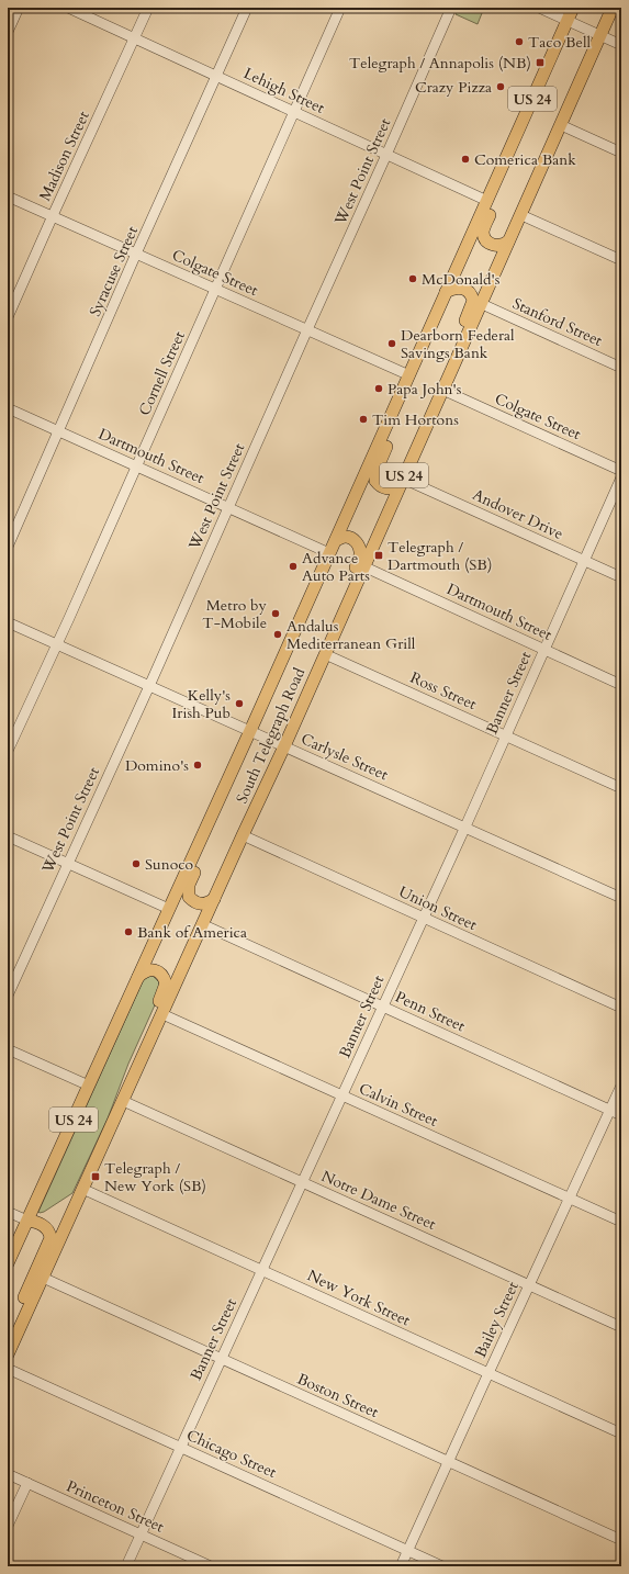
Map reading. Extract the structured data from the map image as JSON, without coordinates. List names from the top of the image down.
{
  "streets": {
    "main road": ["US 24", "South Telegraph Road"],
    "street": [
      "Lehigh Street",
      "Madison Street",
      "West Point Street",
      "Syracuse Street",
      "Colgate Street",
      "Stanford Street",
      "Cornell Street",
      "Dartmouth Street",
      "Andover Drive",
      "Ross Street",
      "Banner Street",
      "Carlysle Street",
      "Union Street",
      "Penn Street",
      "Calvin Street",
      "Notre Dame Street",
      "New York Street",
      "Bailey Street",
      "Boston Street",
      "Chicago Street",
      "Princeton Street"
    ]
  },
  "crossings": [
    ["Lehigh Street", "Madison Street"],
    ["Lehigh Street", "West Point Street"],
    ["Lehigh Street", "Syracuse Street"],
    ["Lehigh Street", "Cornell Street"],
    ["Lehigh Street", "South Telegraph Road"],
    ["Madison Street", "Colgate Street"],
    ["West Point Street", "Colgate Street"],
    ["West Point Street", "Dartmouth Street"],
    ["West Point Street", "Carlysle Street"],
    ["Syracuse Street", "Colgate Street"],
    ["Syracuse Street", "Dartmouth Street"],
    ["Colgate Street", "Cornell Street"],
    ["Colgate Street", "South Telegraph Road"],
    ["Stanford Street", "South Telegraph Road"],
    ["Cornell Street", "Dartmouth Street"],
    ["Cornell Street", "Carlysle Street"],
    ["Dartmouth Street", "Banner Street"],
    ["Dartmouth Street", "South Telegraph Road"],
    ["Andover Drive", "Banner Street"],
    ["Andover Drive", "South Telegraph Road"],
    ["Ross Street", "Banner Street"],
    ["Ross Street", "South Telegraph Road"],
    ["Banner Street", "Carlysle Street"],
    ["Banner Street", "Union Street"],
    ["Banner Street", "Penn Street"],
    ["Banner Street", "Calvin Street"],
    ["Banner Street", "Notre Dame Street"],
    ["Banner Street", "New York Street"],
    ["Banner Street", "Boston Street"],
    ["Banner Street", "Chicago Street"],
    ["Banner Street", "Princeton Street"],
    ["South Telegraph Road", "Carlysle Street"],
    ["South Telegraph Road", "Union Street"],
    ["South Telegraph Road", "Penn Street"],
    ["South Telegraph Road", "Calvin Street"],
    ["South Telegraph Road", "Notre Dame Street"],
    ["South Telegraph Road", "New York Street"],
    ["South Telegraph Road", "Boston Street"],
    ["Penn Street", "Bailey Street"],
    ["Calvin Street", "Bailey Street"],
    ["Notre Dame Street", "Bailey Street"],
    ["New York Street", "Bailey Street"],
    ["Bailey Street", "Boston Street"],
    ["Bailey Street", "Chicago Street"]
  ],
  "places": {
    "other": [
      "Taco Bell",
      "Crazy Pizza",
      "Comerica Bank",
      "McDonald's",
      "Dearborn Federal Savings Bank",
      "Papa John's",
      "Tim Hortons",
      "Advance Auto Parts",
      "Metro by T-Mobile",
      "Andalus Mediterranean Grill",
      "Kelly's Irish Pub",
      "Domino's",
      "Sunoco",
      "Bank of America"
    ],
    "transit": ["Telegraph / Annapolis (NB)", "Telegraph / Dartmouth (SB)", "Telegraph / New York (SB)"]
  }
}
